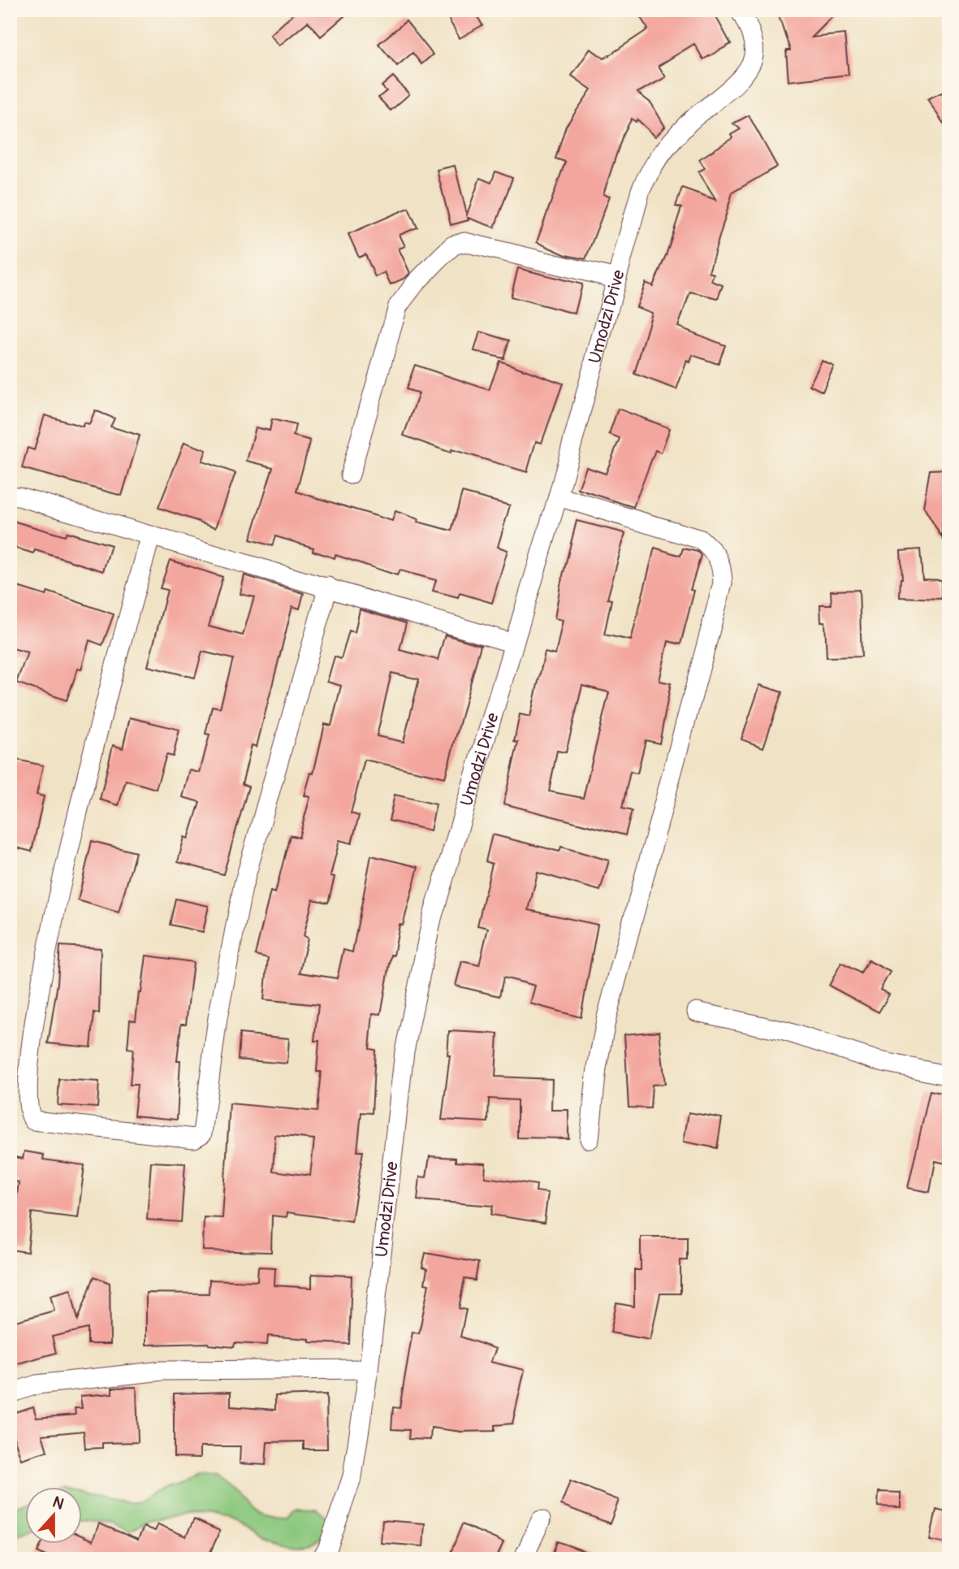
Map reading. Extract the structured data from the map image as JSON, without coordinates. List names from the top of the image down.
{
  "streets": {
    "street": ["Umodzi Drive"]
  },
  "north": "top"
}
